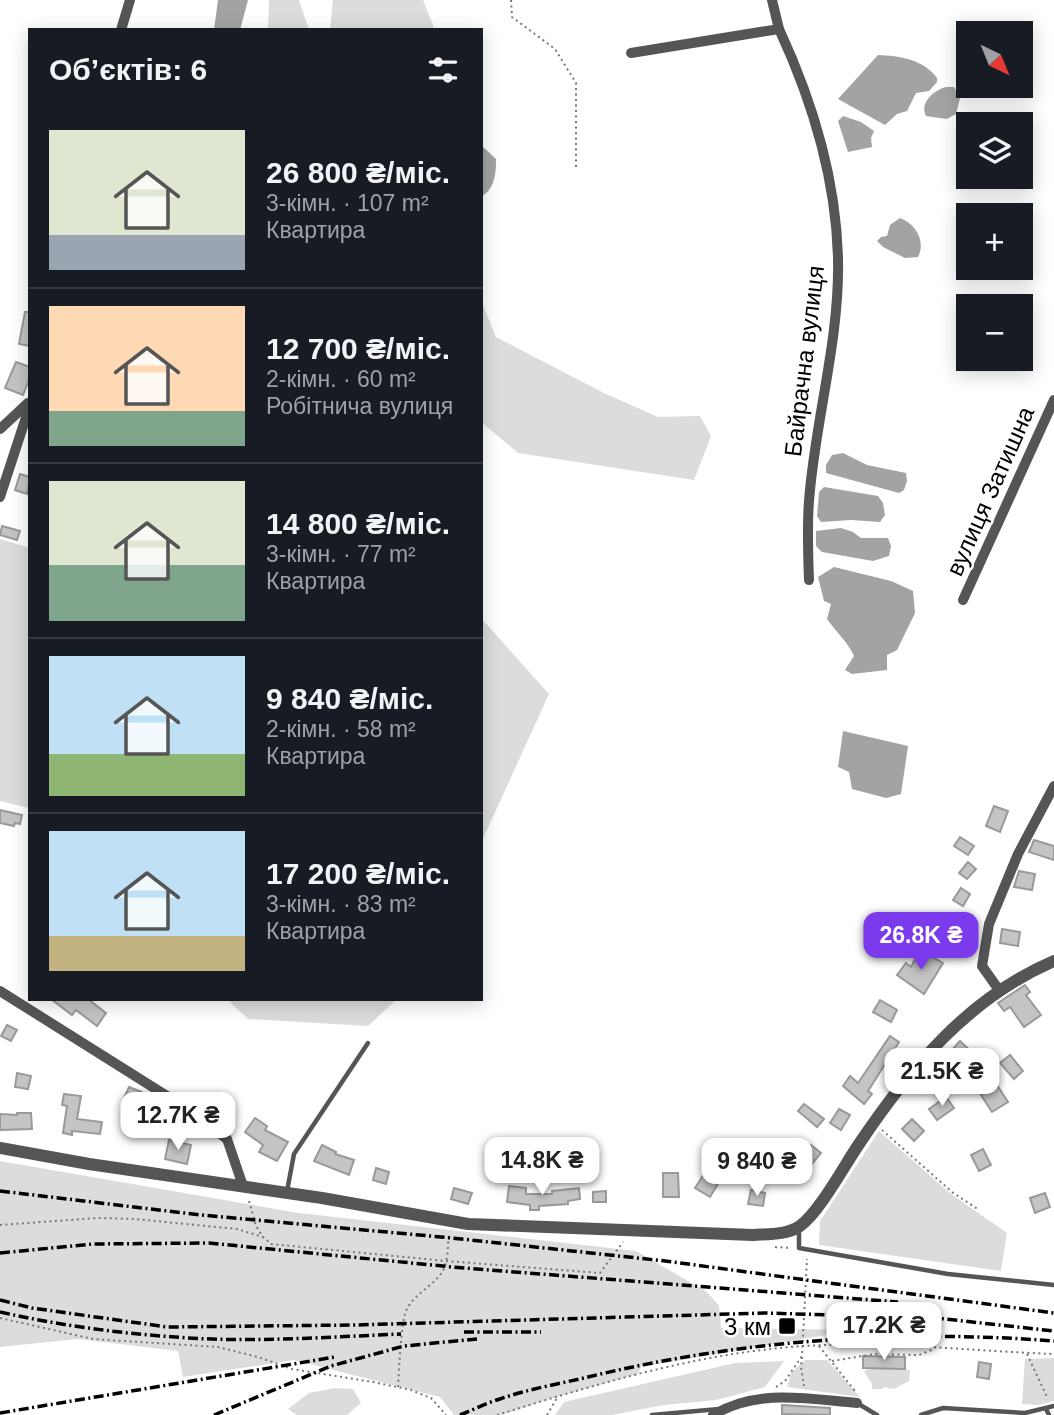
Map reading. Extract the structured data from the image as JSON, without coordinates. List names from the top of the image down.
{
  "streets": {
    "street": ["Байрачна вулиця", "вулиця Затишна"]
  },
  "places": {
    "transit": ["3 км"]
  },
  "north": "bottom right",
  "page": {
    "map_buttons": ["+", "−"],
    "heading": "Об’єктів: 6",
    "list": [
      {
        "name": "26 800 ₴/міс.",
        "note": "3-кімн. · 107 m² · Квартира"
      },
      {
        "name": "12 700 ₴/міс.",
        "note": "2-кімн. · 60 m² · Робітнича вулиця"
      },
      {
        "name": "14 800 ₴/міс.",
        "note": "3-кімн. · 77 m² · Квартира"
      },
      {
        "name": "9 840 ₴/міс.",
        "note": "2-кімн. · 58 m² · Квартира"
      },
      {
        "name": "17 200 ₴/міс.",
        "note": "3-кімн. · 83 m² · Квартира"
      }
    ],
    "price": [
      "26.8K ₴",
      "21.5K ₴",
      "12.7K ₴",
      "14.8K ₴",
      "9 840 ₴",
      "17.2K ₴"
    ]
  }
}
